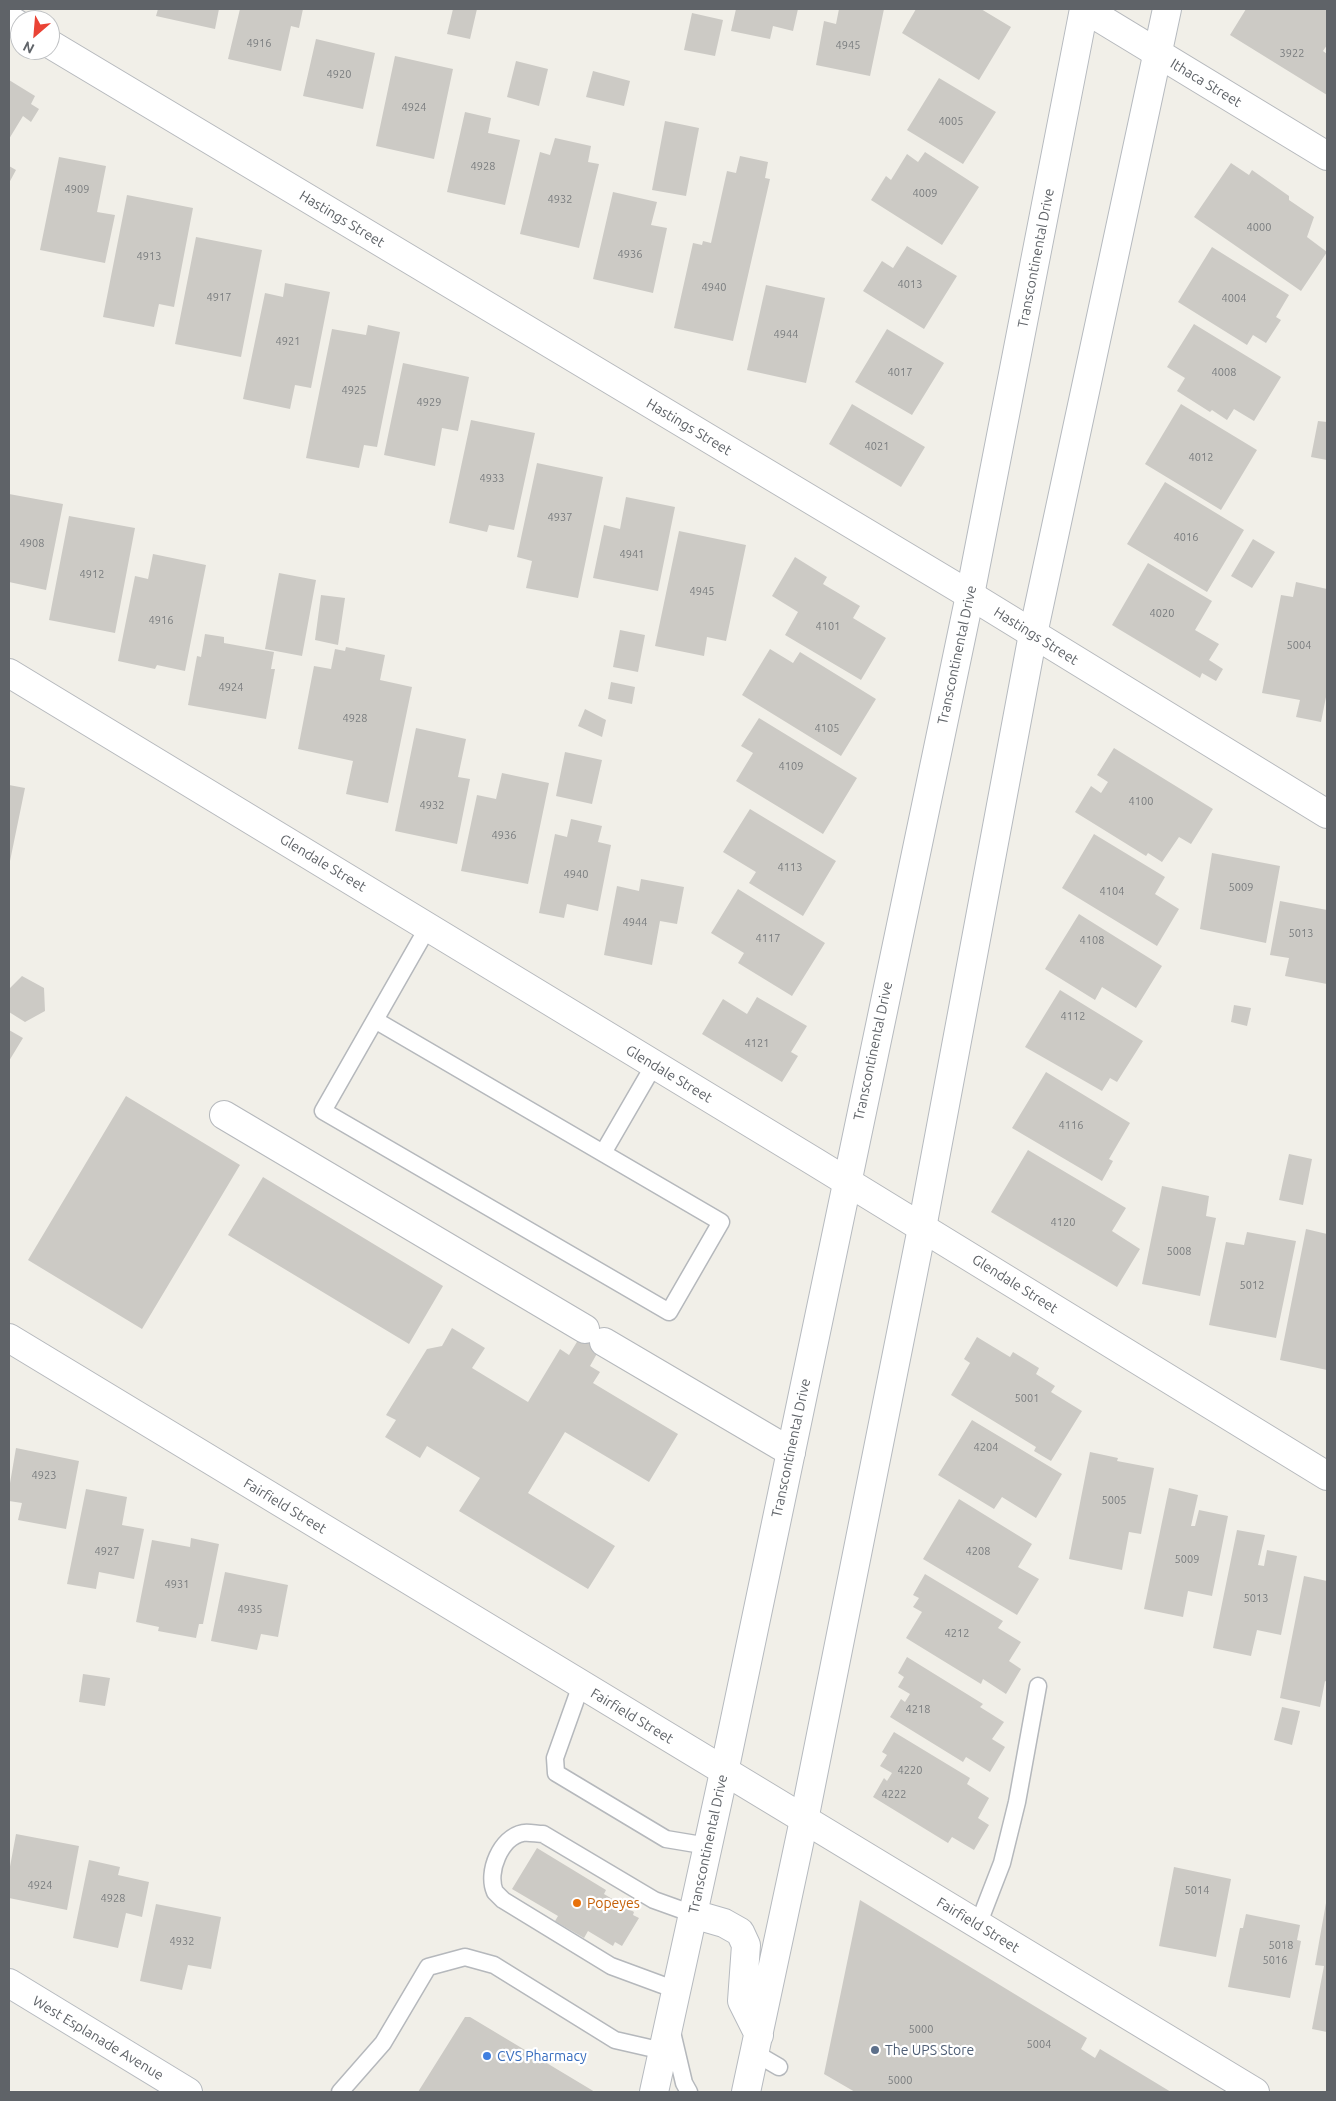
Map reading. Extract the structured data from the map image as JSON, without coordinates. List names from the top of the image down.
{
  "streets": {
    "street": [
      "Ithaca Street",
      "Hastings Street",
      "Transcontinental Drive",
      "Glendale Street",
      "Fairfield Street",
      "West Esplanade Avenue"
    ]
  },
  "crossings": [
    ["Ithaca Street", "Transcontinental Drive"],
    ["Hastings Street", "Transcontinental Drive"],
    ["Transcontinental Drive", "Glendale Street"],
    ["Transcontinental Drive", "Fairfield Street"]
  ],
  "places": ["Popeyes", "The UPS Store", "CVS Pharmacy"],
  "house_numbers": [
    "4916",
    "4945",
    "3922",
    "4920",
    "4924",
    "4005",
    "4928",
    "4909",
    "4009",
    "4932",
    "4000",
    "4936",
    "4913",
    "4013",
    "4940",
    "4917",
    "4004",
    "4944",
    "4921",
    "4017",
    "4008",
    "4925",
    "4929",
    "4021",
    "4012",
    "4933",
    "4937",
    "4016",
    "4908",
    "4941",
    "4912",
    "4945",
    "4020",
    "4916",
    "4101",
    "5004",
    "4924",
    "4928",
    "4105",
    "4109",
    "4100",
    "4932",
    "4936",
    "4113",
    "4940",
    "5009",
    "4104",
    "4944",
    "5013",
    "4117",
    "4108",
    "4112",
    "4121",
    "4116",
    "4120",
    "5008",
    "5012",
    "5001",
    "4204",
    "4923",
    "5005",
    "4927",
    "4208",
    "5009",
    "4931",
    "5013",
    "4935",
    "4212",
    "4218",
    "4220",
    "4222",
    "4924",
    "5014",
    "4928",
    "4932",
    "5018",
    "5016",
    "5000",
    "5004",
    "5000"
  ],
  "north": "bottom left"
}
